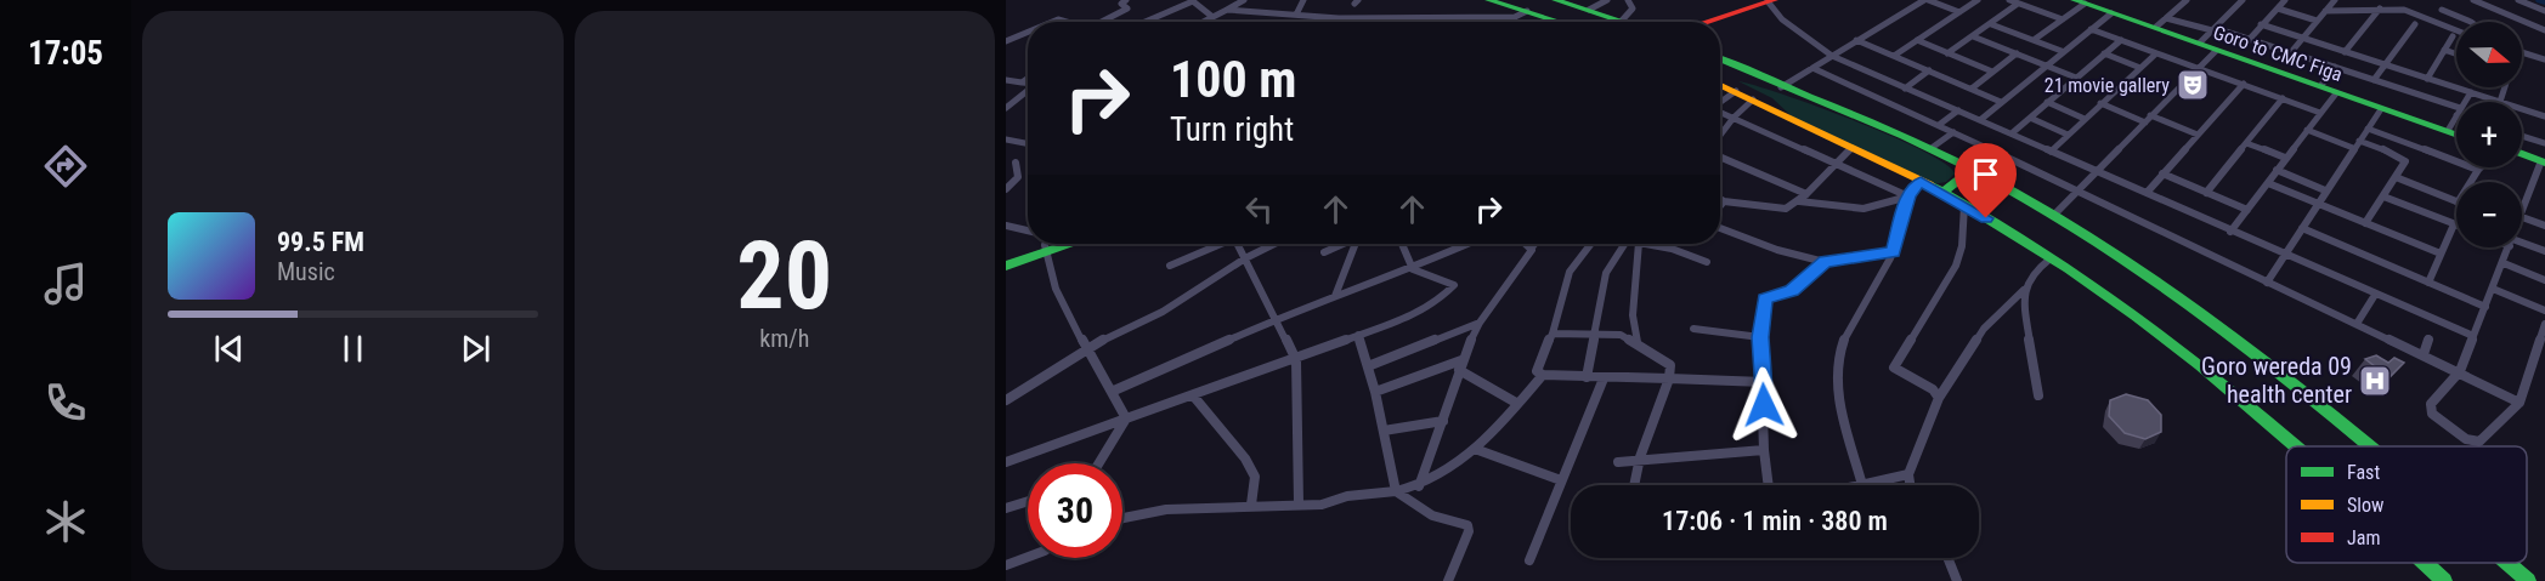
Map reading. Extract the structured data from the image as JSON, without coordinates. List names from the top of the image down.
{
  "streets": {
    "main road": ["Goro to CMC Figa"]
  },
  "places": {
    "theatre": ["21 movie gallery"],
    "hospital": ["Goro wereda 09 health center"]
  },
  "legend": ["Fast", "Slow", "Jam"],
  "north": "right",
  "page": {
    "tabs": "17:05",
    "tile": ["20", "km/h"],
    "map_buttons": ["+", "−"],
    "turn": ["100 m", "Turn right"],
    "song": ["99.5 FM", "Music"],
    "limit": "30",
    "trip": "17:06 · 1 min · 380 m"
  }
}
